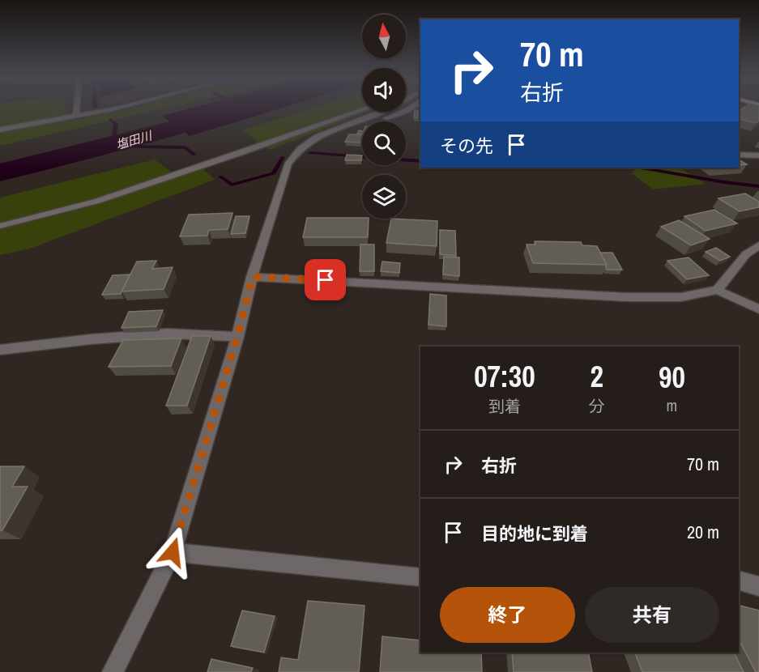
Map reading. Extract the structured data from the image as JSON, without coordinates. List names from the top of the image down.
{
  "water": ["塩田川"],
  "north": "top",
  "page": {
    "turn": ["70 m", "右折"],
    "then": "その先",
    "eta": [
      "07:30",
      "到着",
      "2",
      "分",
      "90",
      "m"
    ],
    "list": [
      {
        "name": "右折",
        "value": "70 m"
      },
      {
        "name": "目的地に到着",
        "value": "20 m"
      }
    ],
    "buttons": ["終了", "共有"]
  }
}
